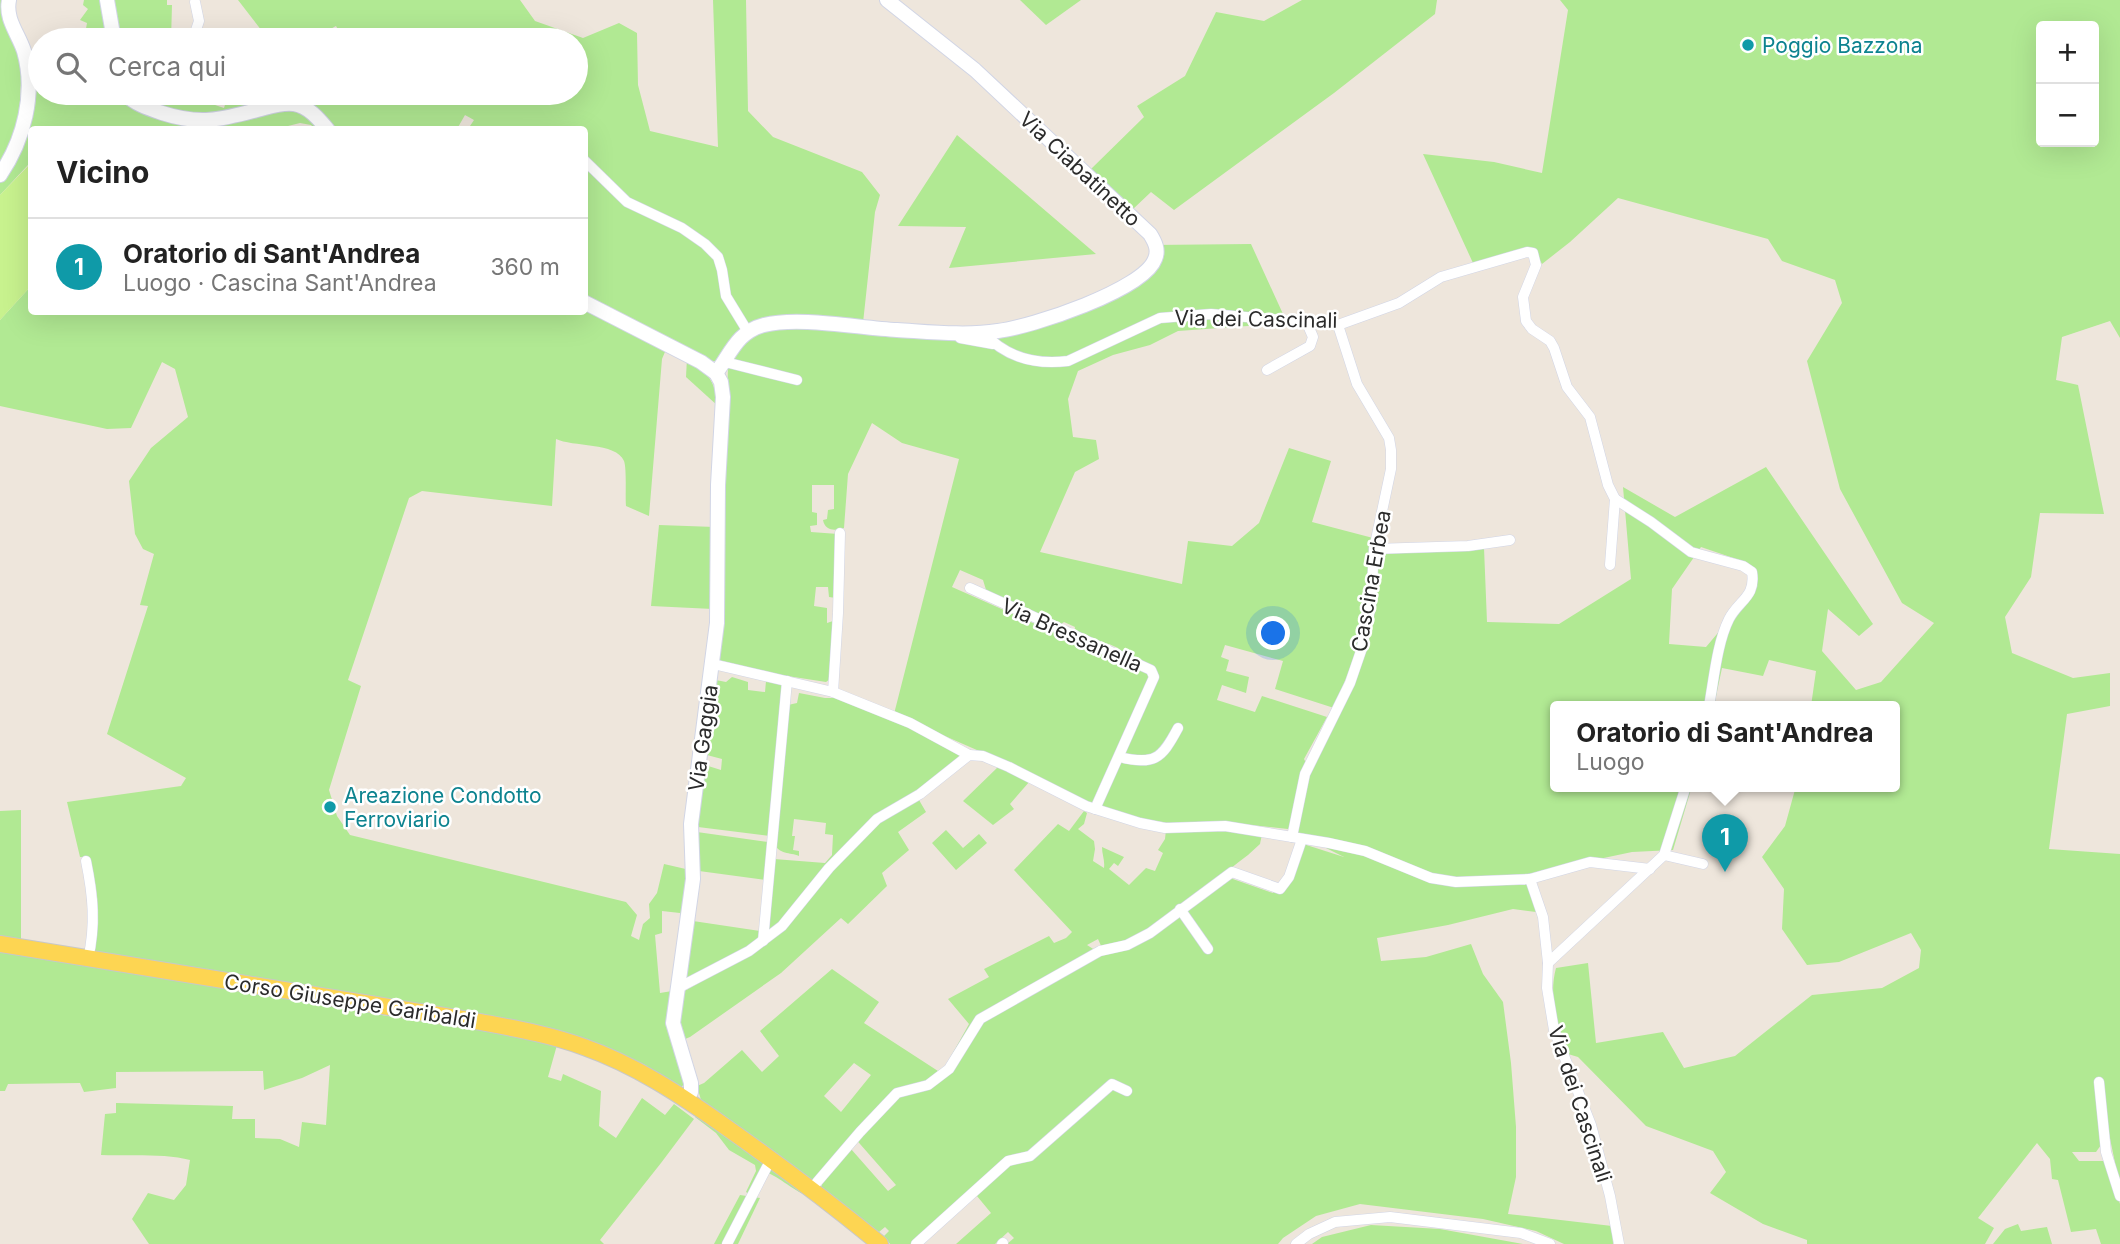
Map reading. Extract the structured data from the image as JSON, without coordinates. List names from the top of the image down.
{
  "streets": {
    "main road": ["Corso Giuseppe Garibaldi"],
    "street": [
      "Via Ciabatinetto",
      "Via dei Cascinali",
      "Cascina Erbea",
      "Via Bressanella",
      "Via Gaggia"
    ]
  },
  "crossings": [
    ["Via Ciabatinetto", "Via dei Cascinali"],
    ["Via dei Cascinali", "Cascina Erbea"],
    ["Via Gaggia", "Corso Giuseppe Garibaldi"]
  ],
  "places": ["Poggio Bazzona", "Areazione Condotto Ferroviario"],
  "page": {
    "map_buttons": ["+", "−"],
    "search": "Cerca qui",
    "heading": "Vicino",
    "list": [
      {
        "mark": "1",
        "name": "Oratorio di Sant'Andrea",
        "note": "Luogo · Cascina Sant'Andrea",
        "value": "360 m"
      }
    ],
    "popup": ["Oratorio di Sant'Andrea", "Luogo"],
    "pins": "1"
  }
}
